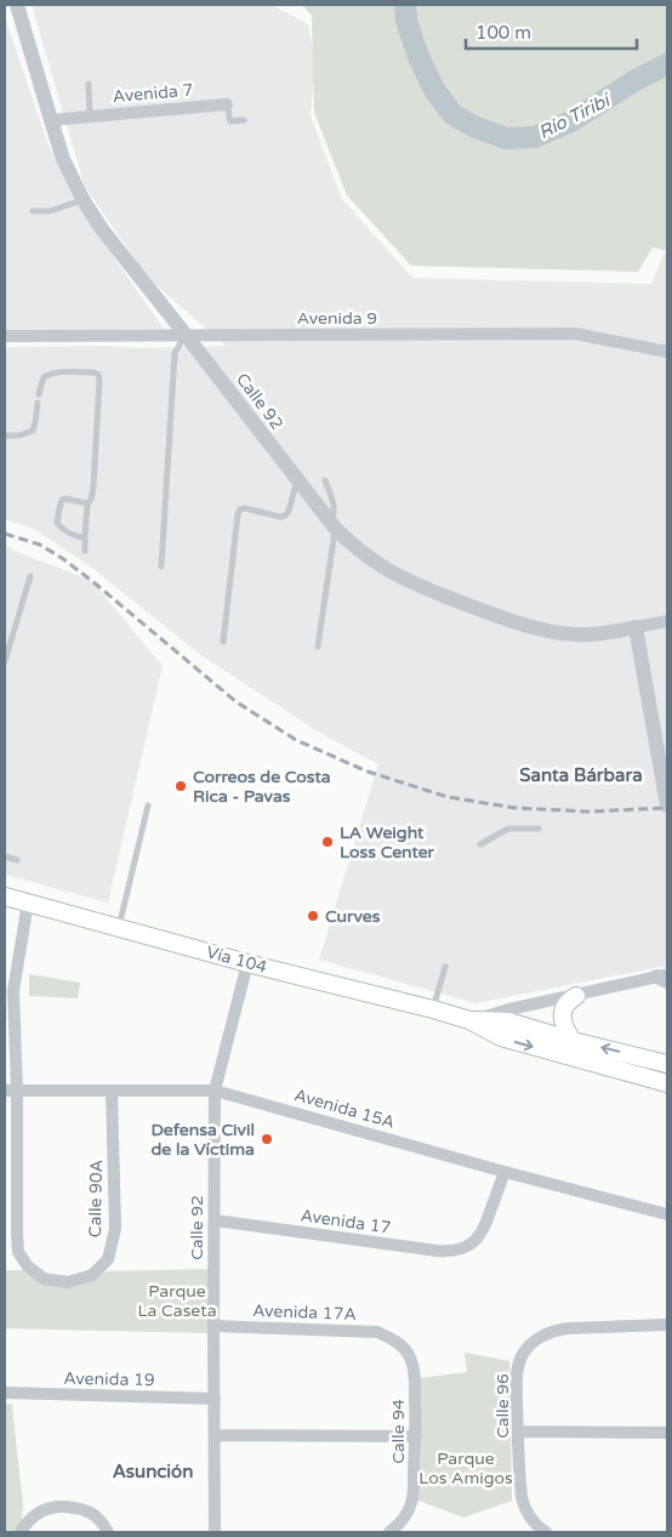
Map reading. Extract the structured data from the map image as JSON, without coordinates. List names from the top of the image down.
{
  "streets": {
    "main road": ["Vía 104"],
    "street": [
      "Avenida 7",
      "Avenida 9",
      "Calle 92",
      "Avenida 15A",
      "Calle 90A",
      "Avenida 17",
      "Avenida 17A",
      "Avenida 19",
      "Calle 96",
      "Calle 94"
    ]
  },
  "crossings": [
    ["Avenida 7", "Calle 92"],
    ["Avenida 9", "Calle 92"],
    ["Calle 92", "Vía 104"],
    ["Calle 92", "Avenida 15A"],
    ["Calle 92", "Avenida 17"],
    ["Calle 92", "Avenida 17A"],
    ["Calle 92", "Avenida 19"],
    ["Avenida 15A", "Calle 90A"],
    ["Avenida 15A", "Avenida 17"],
    ["Avenida 17A", "Calle 94"]
  ],
  "districts": ["Santa Bárbara", "Asunción"],
  "water": ["Río Tiribí"],
  "parks": ["Parque La Caseta", "Parque Los Amigos"],
  "places": [
    "Correos de Costa Rica - Pavas",
    "LA Weight Loss Center",
    "Curves",
    "Defensa Civil de la Víctima"
  ],
  "scale_bar": "100 m"
}
